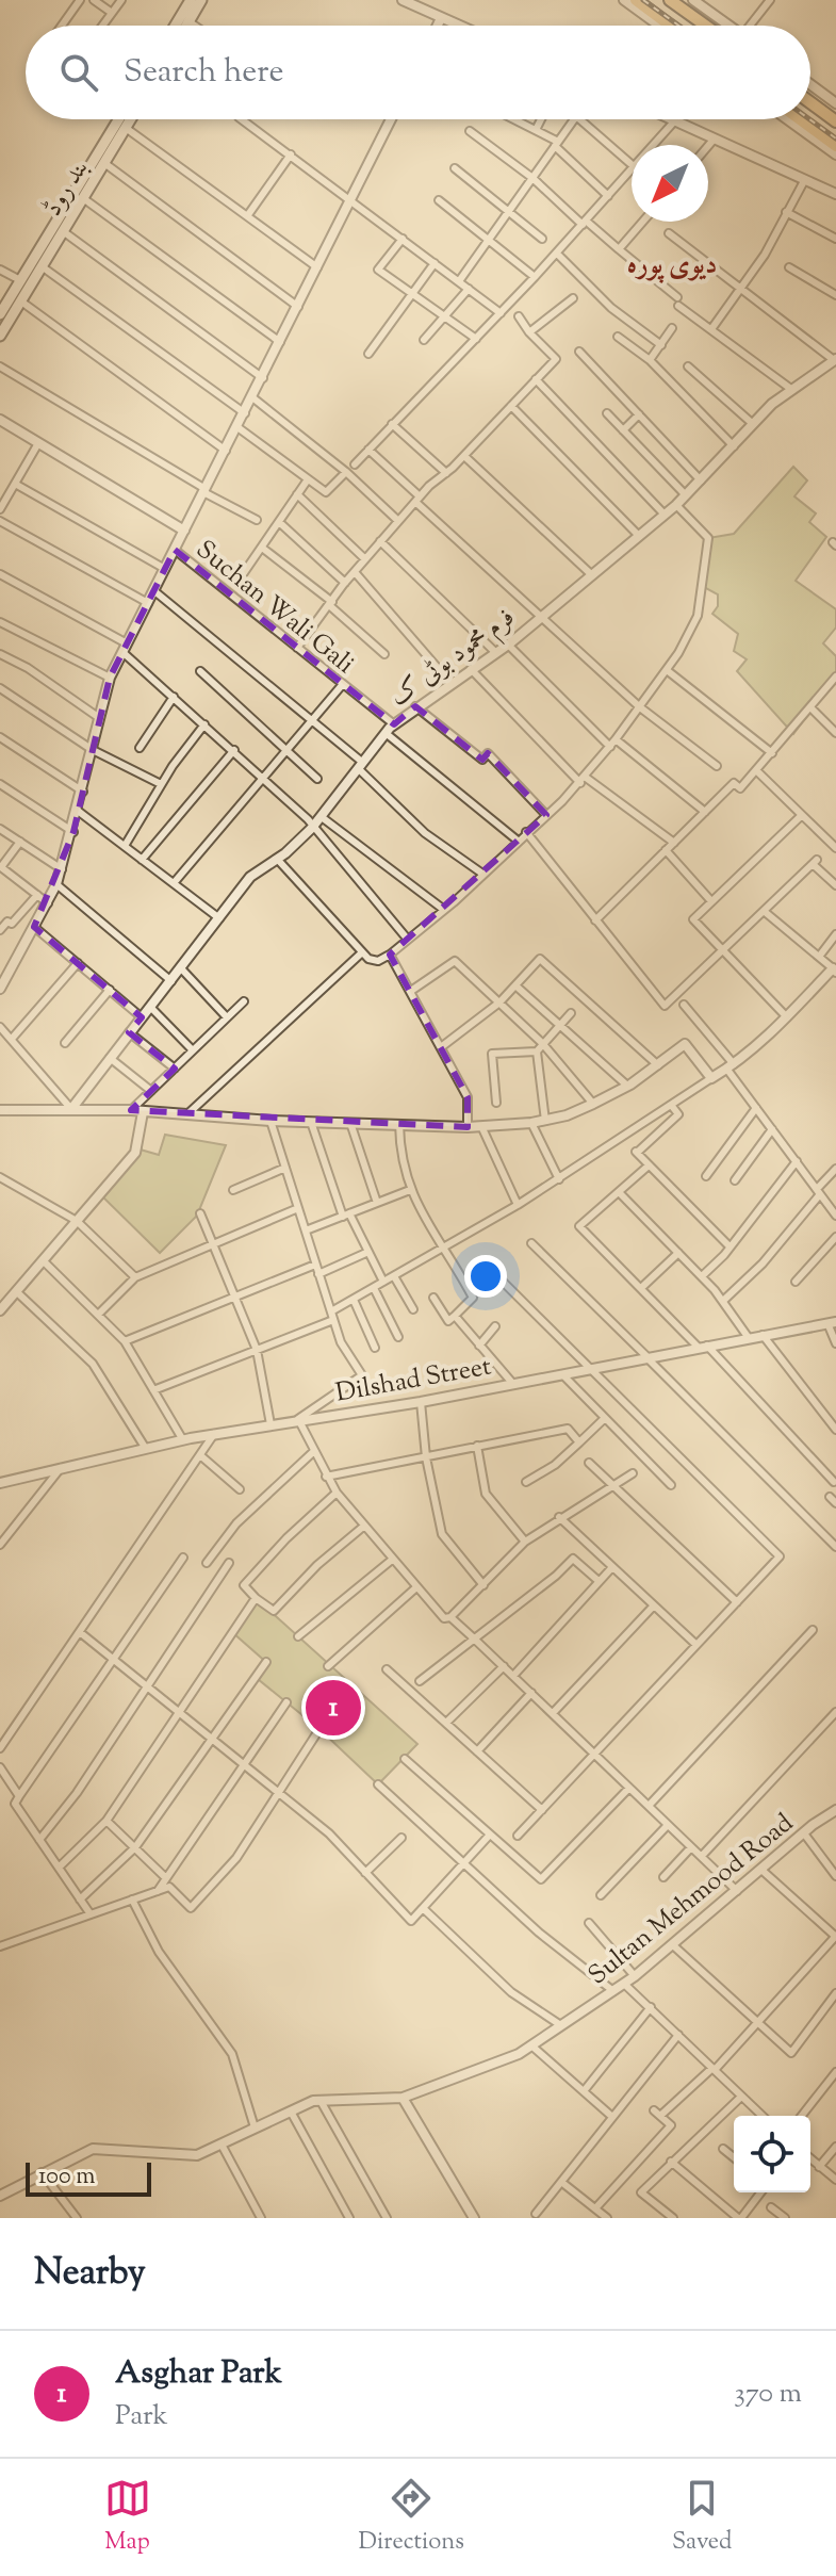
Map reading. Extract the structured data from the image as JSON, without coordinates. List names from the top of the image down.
{
  "streets": {
    "main road": ["بند روڈ"],
    "street": [
      "Suchan Wali Gali",
      "فرم محمود بوٹی ک",
      "Dilshad Street",
      "Sultan Mehmood Road"
    ]
  },
  "crossings": [
    ["Suchan Wali Gali", "فرم محمود بوٹی ک"]
  ],
  "districts": ["دیوی پورہ"],
  "scale_bar": "100 m",
  "north": "bottom left",
  "page": {
    "search": "Search here",
    "pins": "1",
    "scale": "100 m",
    "heading": "Nearby",
    "list": [
      {
        "mark": "1",
        "name": "Asghar Park",
        "note": "Park",
        "value": "370 m"
      }
    ],
    "nav": ["Map", "Directions", "Saved"]
  }
}
